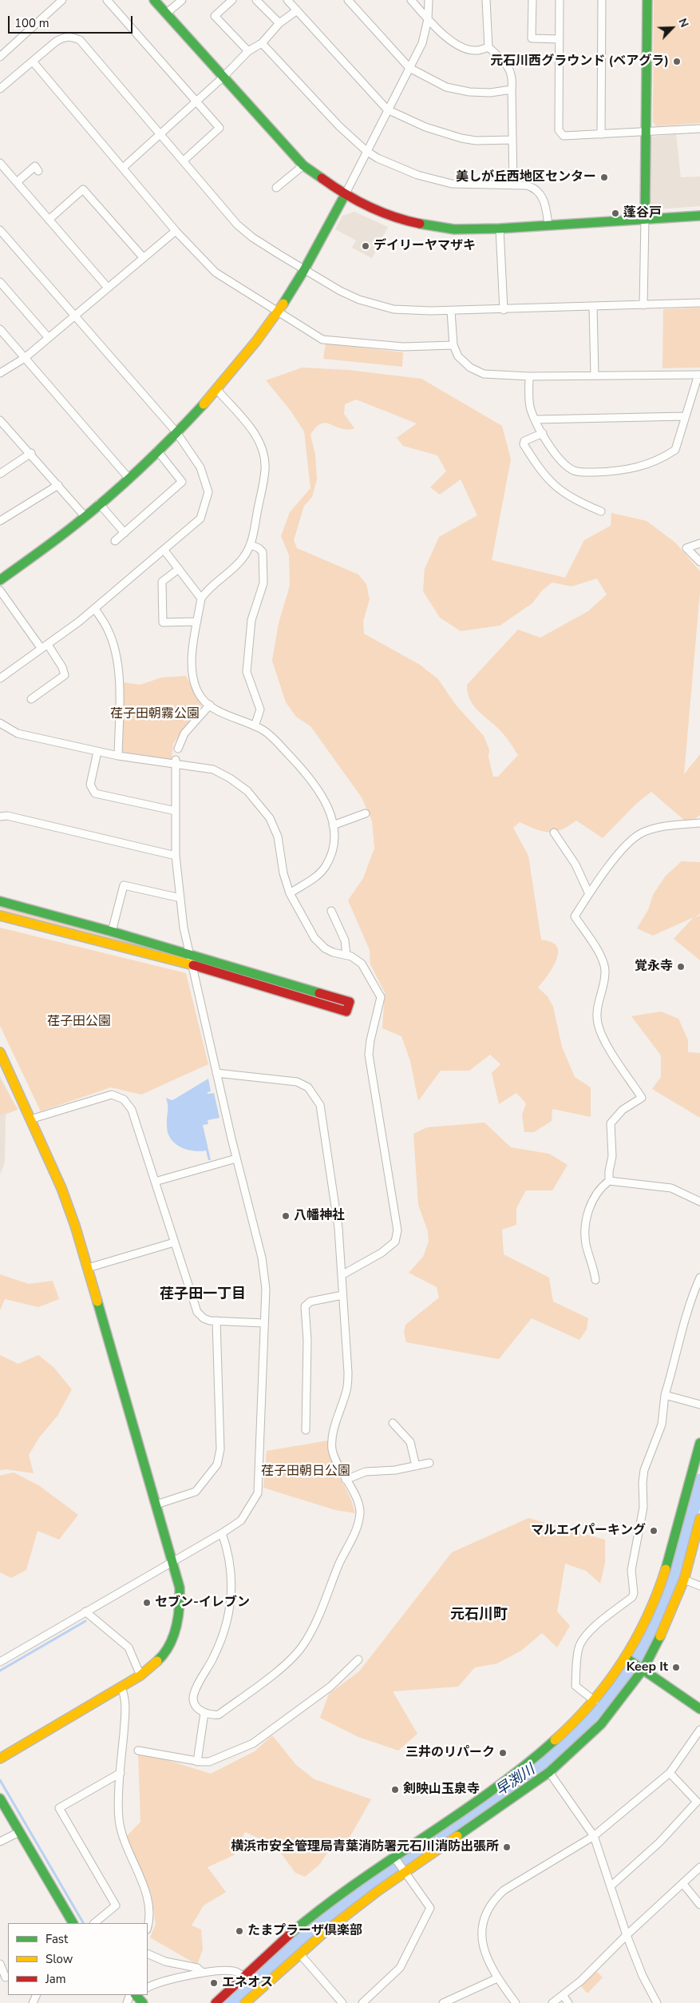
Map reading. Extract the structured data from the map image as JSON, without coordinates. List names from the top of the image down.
{
  "districts": ["荏子田一丁目", "元石川町"],
  "water": ["早渕川"],
  "parks": ["荏子田朝霧公園", "荏子田公園", "荏子田朝日公園"],
  "places": [
    "元石川西グラウンド (ベアグラ)",
    "美しが丘西地区センター",
    "蓬谷戸",
    "デイリーヤマザキ",
    "覚永寺",
    "八幡神社",
    "マルエイパーキング",
    "セブン-イレブン",
    "Keep It",
    "三井のリパーク",
    "剣映山玉泉寺",
    "横浜市安全管理局青葉消防署元石川消防出張所",
    "たまプラーザ倶楽部",
    "エネオス"
  ],
  "legend": ["Fast", "Slow", "Jam"],
  "scale_bar": "100 m",
  "north": "top right"
}
